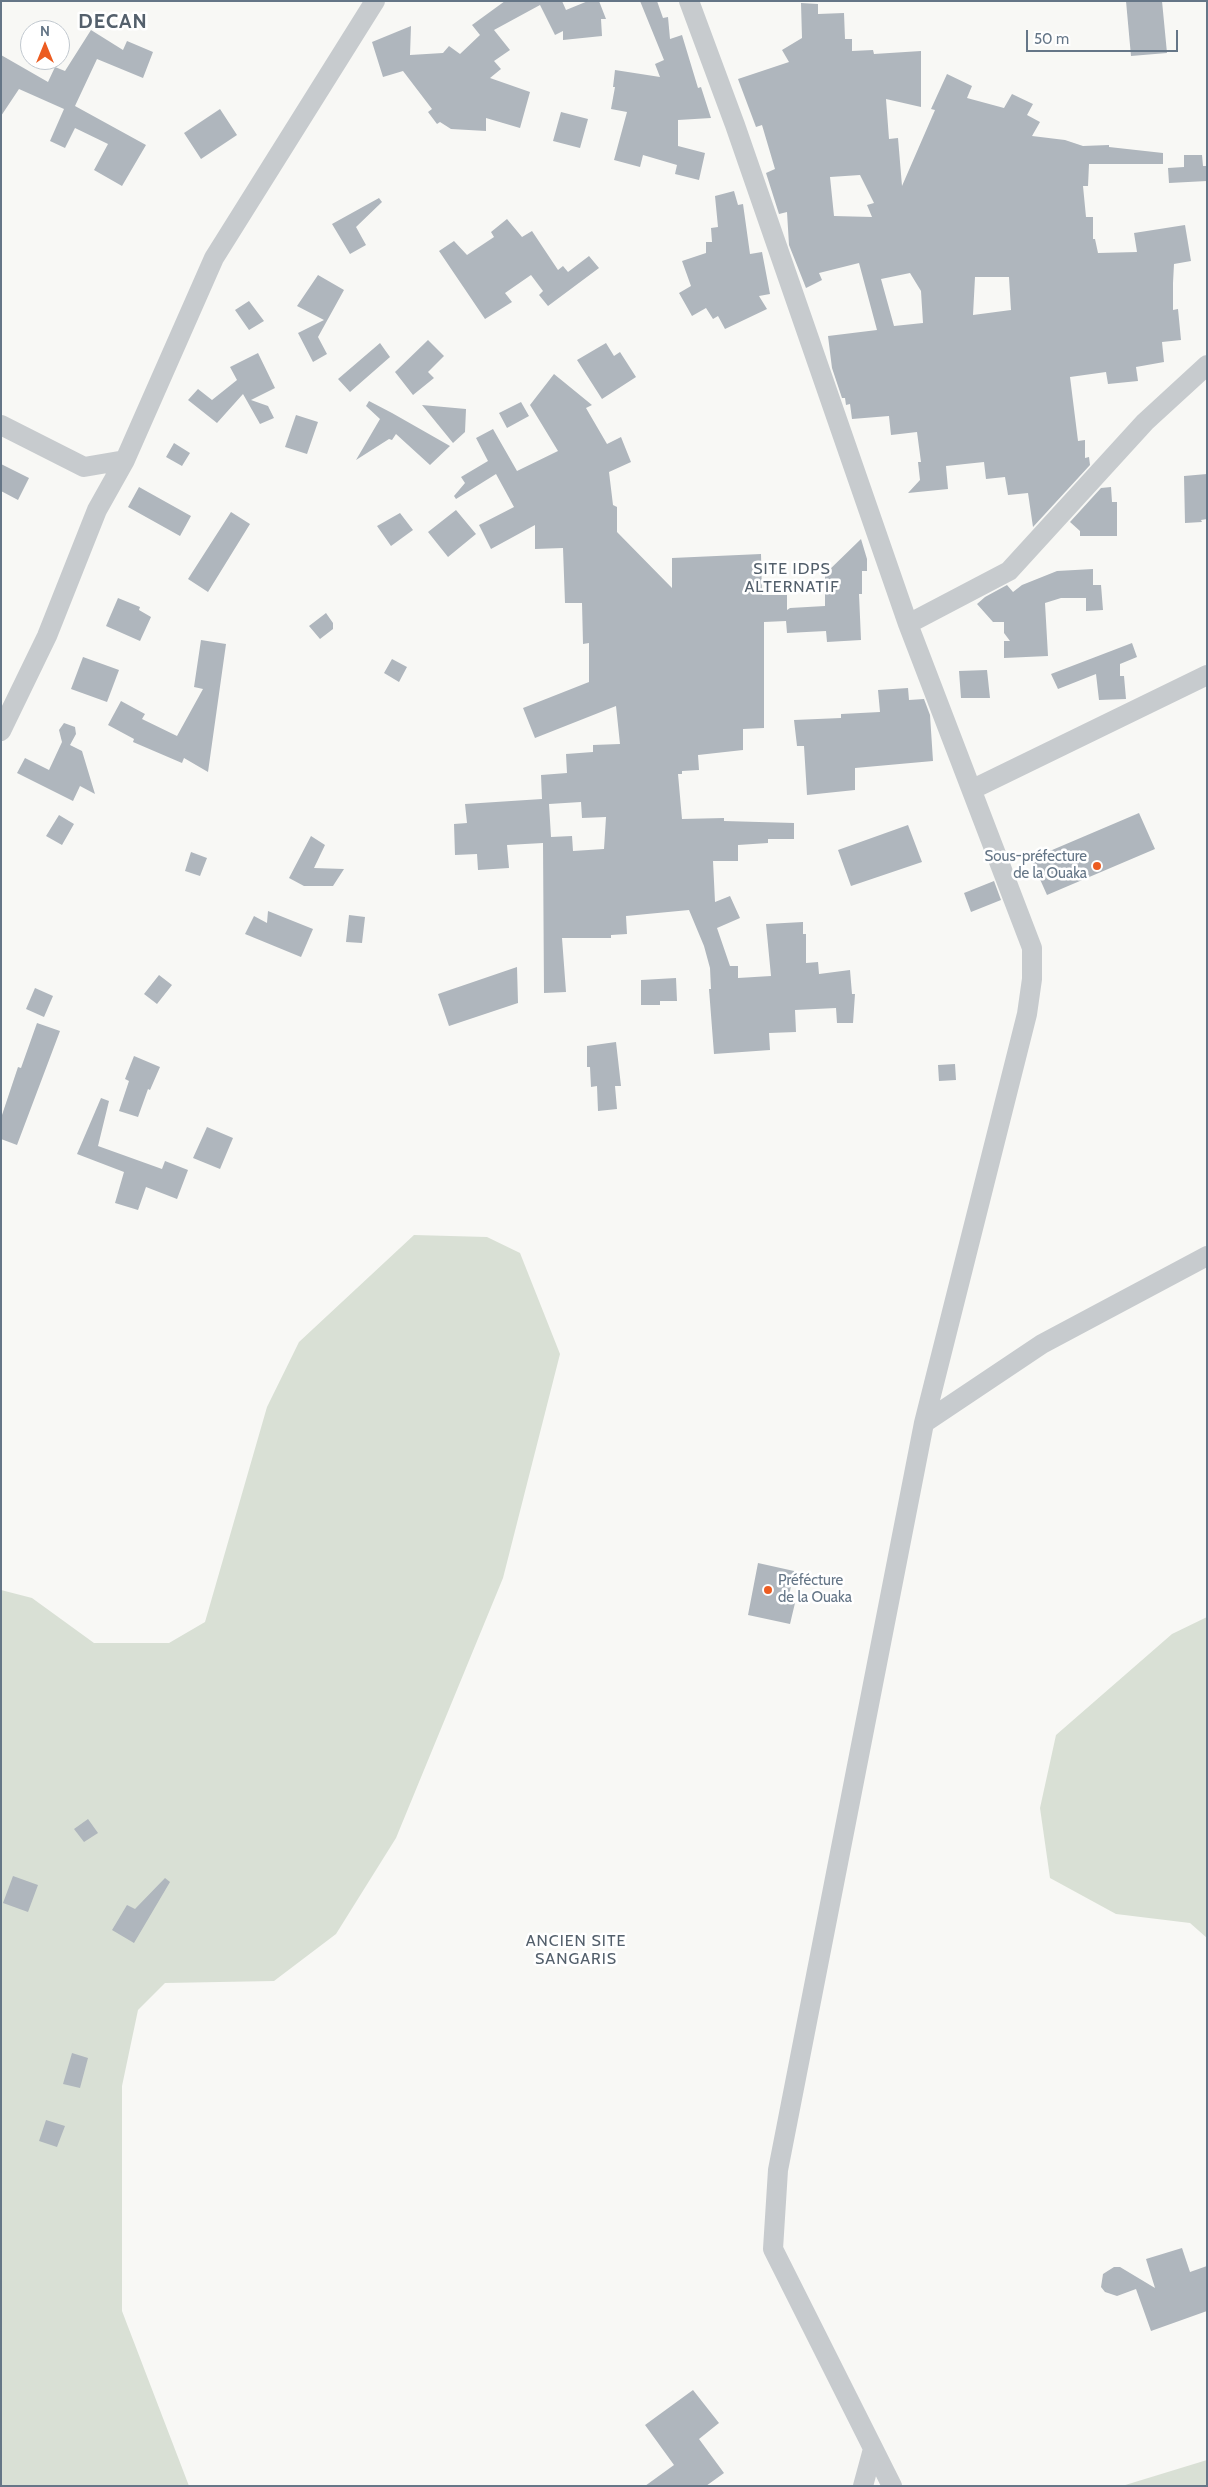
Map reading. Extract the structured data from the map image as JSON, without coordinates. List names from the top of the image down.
{
  "districts": ["DECAN", "SITE IDPS ALTERNATIF", "ANCIEN SITE SANGARIS"],
  "places": ["Sous-préfecture de la Ouaka", "Préfécture de la Ouaka"],
  "scale_bar": "50 m",
  "north": "top"
}
